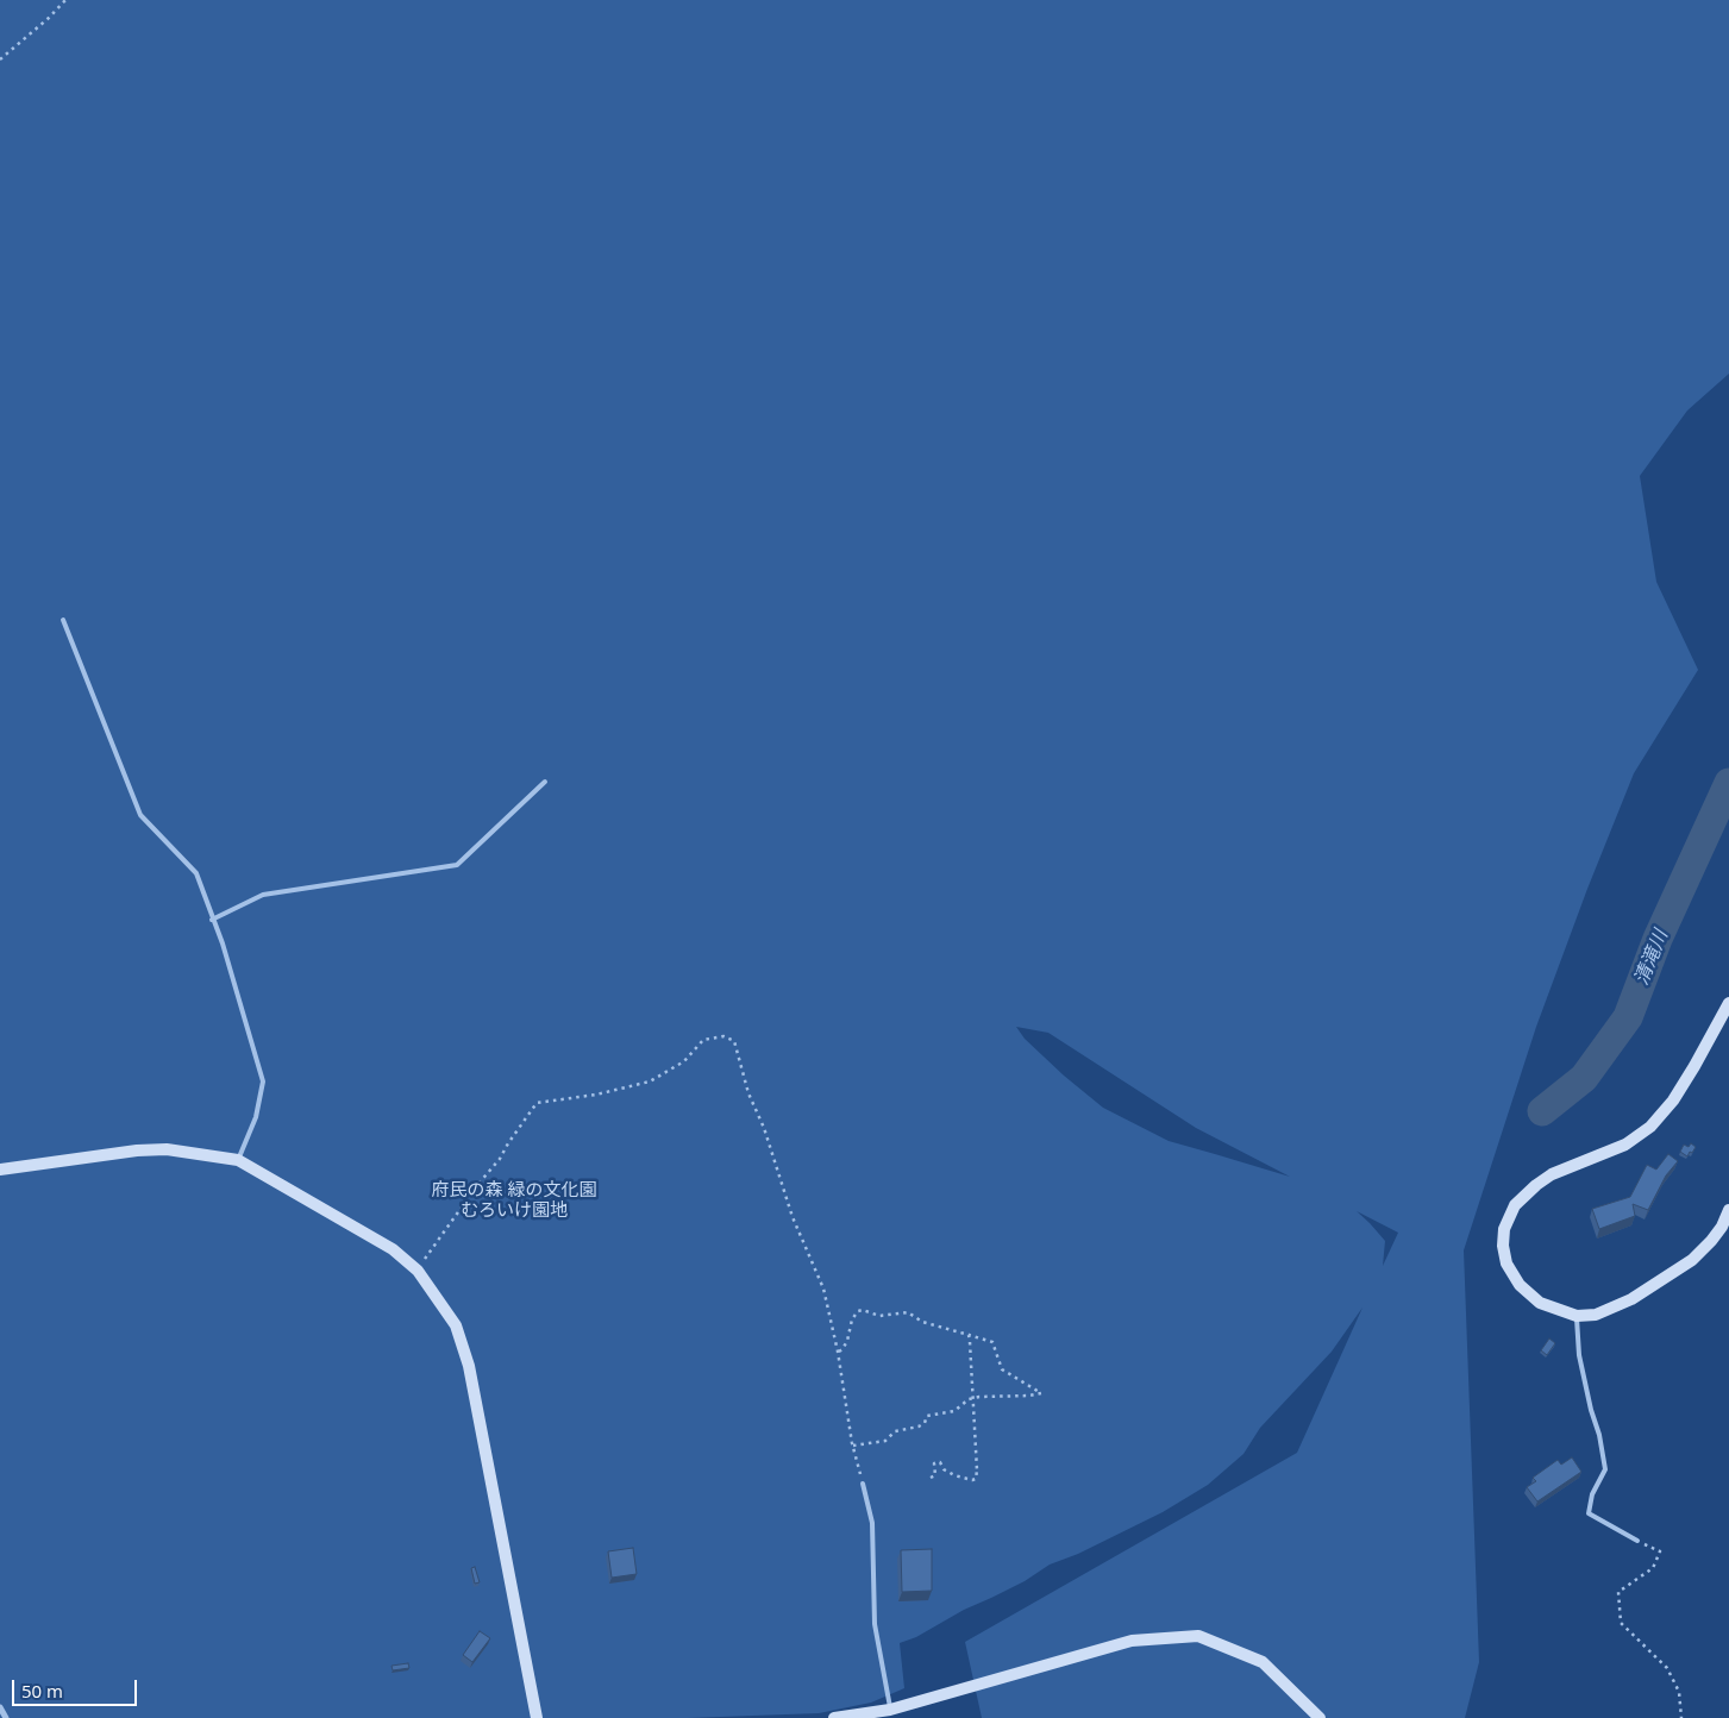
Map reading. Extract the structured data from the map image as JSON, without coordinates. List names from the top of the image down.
{
  "water": ["清滝川"],
  "parks": ["府民の森 緑の文化園 むろいけ園地"],
  "scale_bar": "50 m"
}
